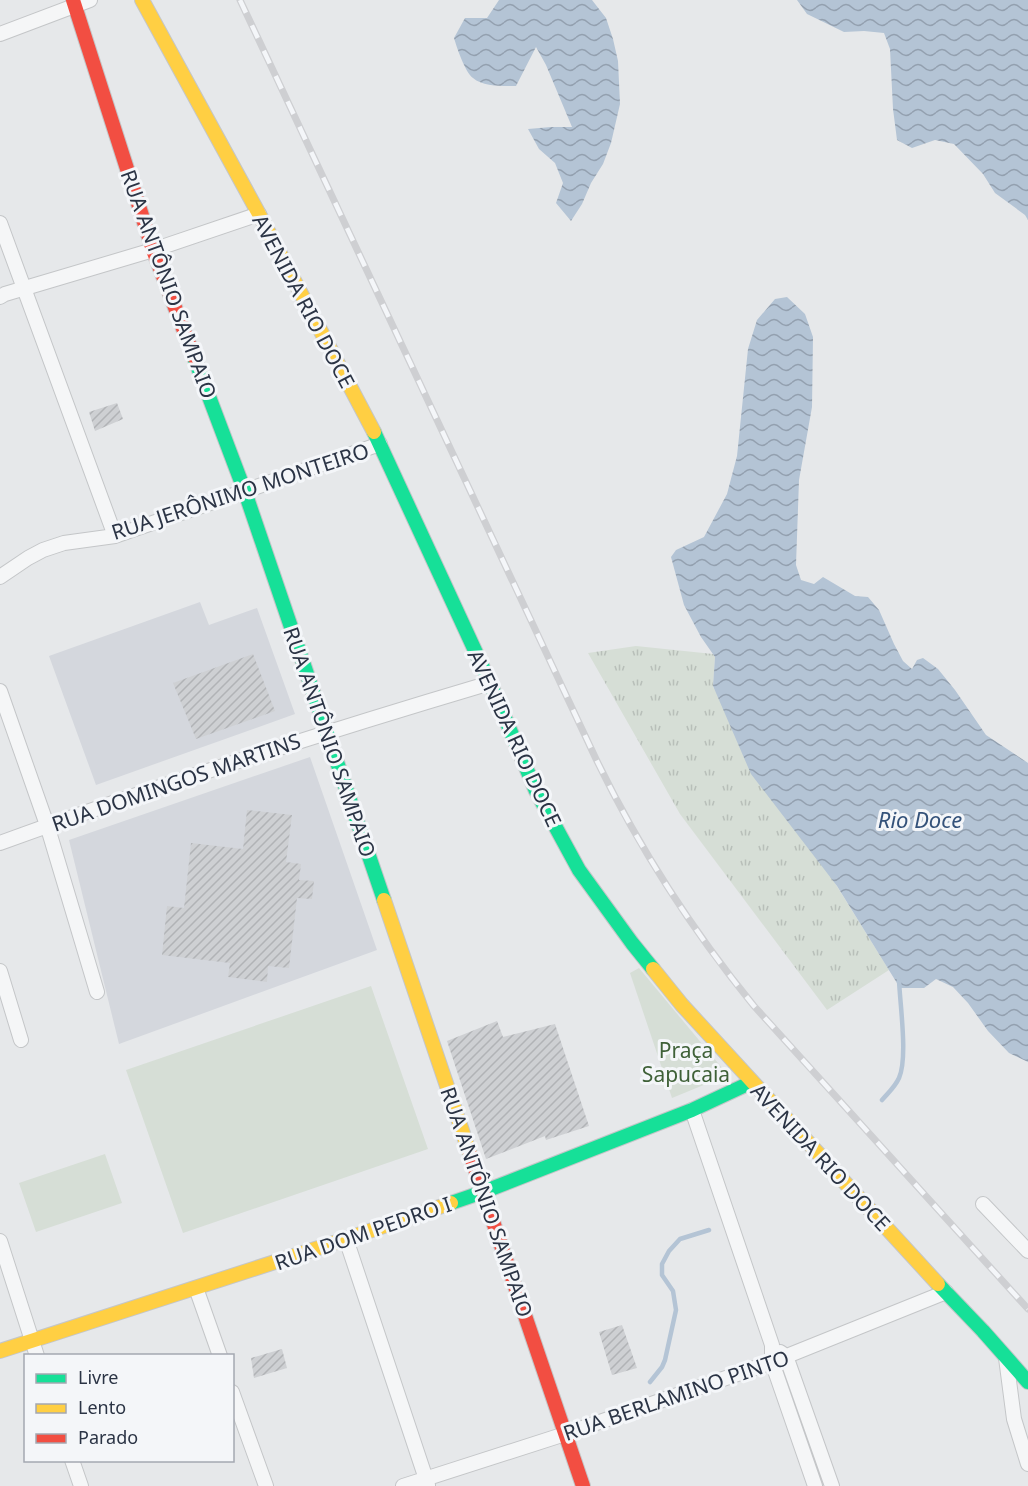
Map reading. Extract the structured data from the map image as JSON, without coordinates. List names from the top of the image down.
{
  "streets": {
    "street": [
      "RUA ANTÔNIO SAMPAIO",
      "AVENIDA RIO DOCE",
      "RUA JERÔNIMO MONTEIRO",
      "RUA DOMINGOS MARTINS",
      "RUA DOM PEDRO I",
      "RUA BERLAMINO PINTO"
    ]
  },
  "crossings": [
    ["RUA ANTÔNIO SAMPAIO", "RUA JERÔNIMO MONTEIRO"],
    ["RUA ANTÔNIO SAMPAIO", "RUA DOMINGOS MARTINS"],
    ["RUA ANTÔNIO SAMPAIO", "RUA DOM PEDRO I"],
    ["RUA ANTÔNIO SAMPAIO", "RUA BERLAMINO PINTO"],
    ["AVENIDA RIO DOCE", "RUA JERÔNIMO MONTEIRO"],
    ["AVENIDA RIO DOCE", "RUA DOMINGOS MARTINS"],
    ["AVENIDA RIO DOCE", "RUA DOM PEDRO I"],
    ["AVENIDA RIO DOCE", "RUA BERLAMINO PINTO"]
  ],
  "water": ["Rio Doce"],
  "parks": ["Praça Sapucaia"],
  "legend": ["Livre", "Lento", "Parado"]
}
